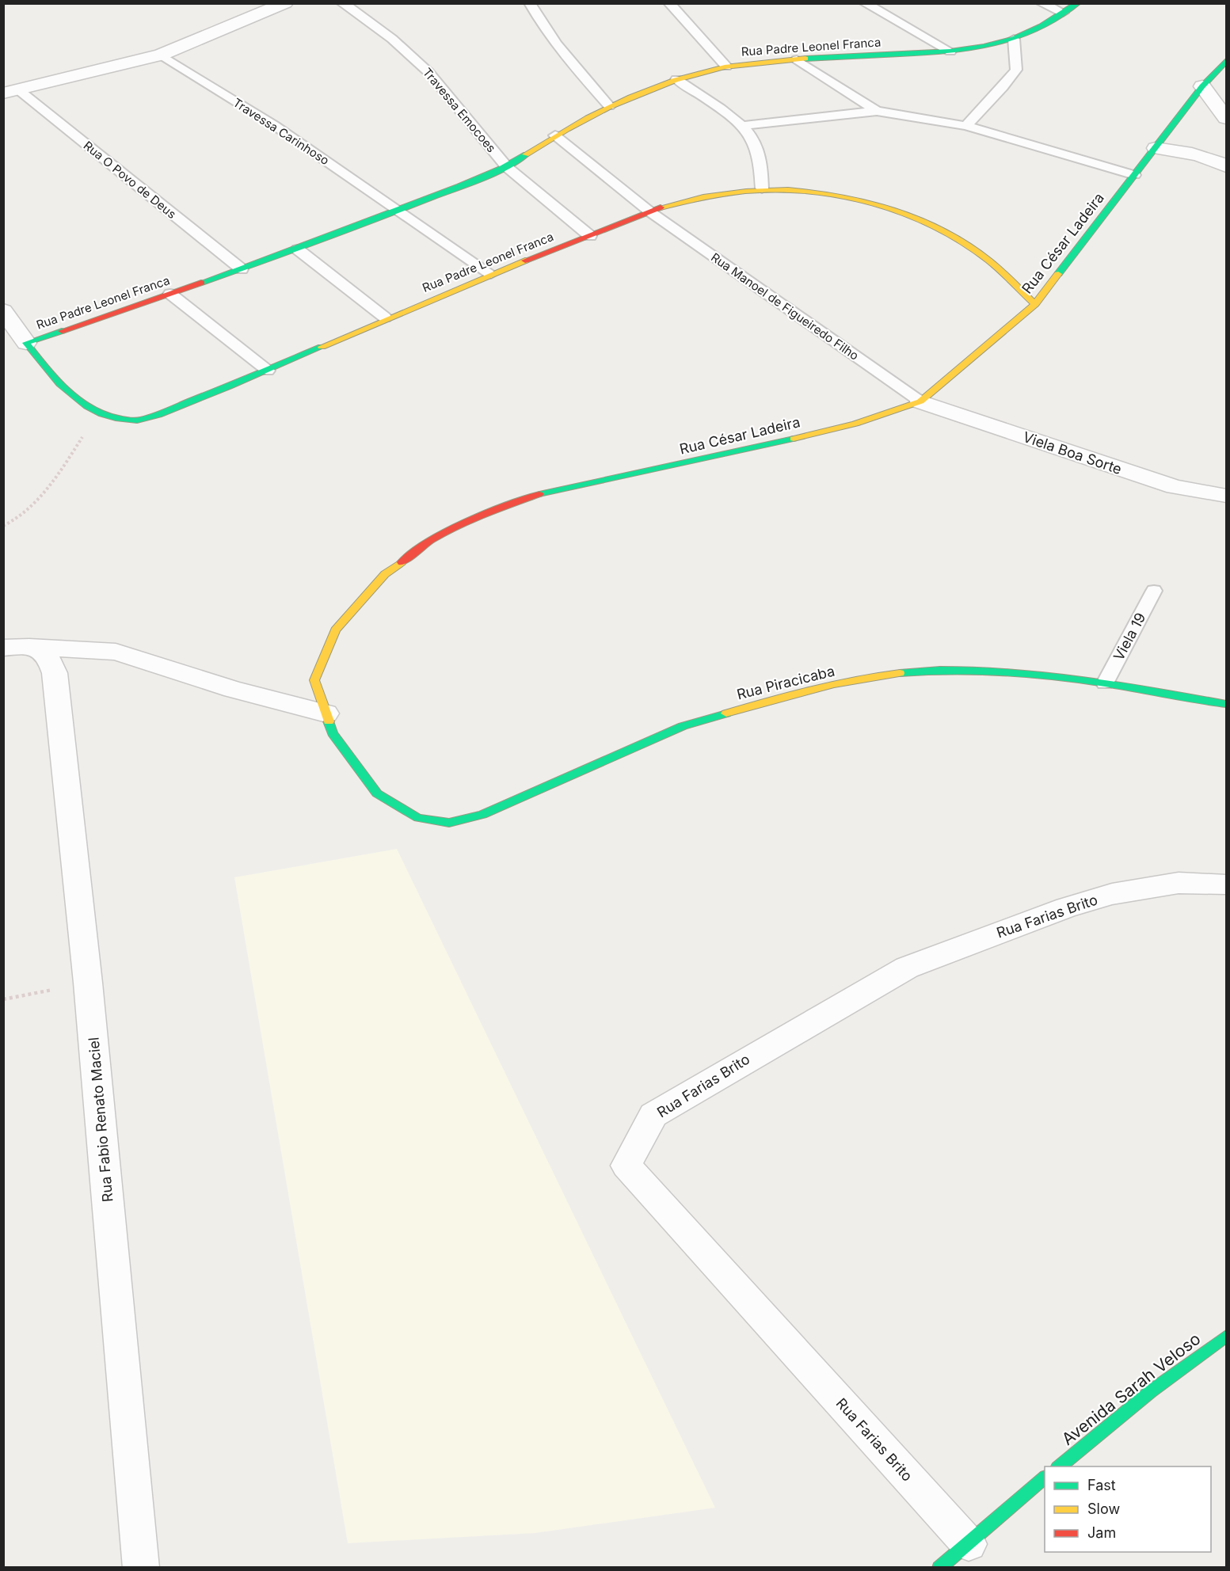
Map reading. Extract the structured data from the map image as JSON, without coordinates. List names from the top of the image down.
{
  "streets": {
    "street": [
      "Rua Padre Leonel Franca",
      "Rua César Ladeira",
      "Viela Boa Sorte",
      "Rua Piracicaba",
      "Rua Farias Brito",
      "Rua Fabio Renato Maciel",
      "Avenida Sarah Veloso"
    ],
    "lane": [
      "Travessa Emocoes",
      "Travessa Carinhoso",
      "Rua O Povo de Deus",
      "Rua Manoel de Figueiredo Filho",
      "Viela 19"
    ]
  },
  "crossings": [
    ["Rua Padre Leonel Franca", "Travessa Emocoes"],
    ["Rua Padre Leonel Franca", "Travessa Carinhoso"],
    ["Rua Padre Leonel Franca", "Rua O Povo de Deus"],
    ["Rua Padre Leonel Franca", "Rua César Ladeira"],
    ["Rua Padre Leonel Franca", "Rua Manoel de Figueiredo Filho"],
    ["Rua César Ladeira", "Rua Manoel de Figueiredo Filho"],
    ["Rua César Ladeira", "Viela Boa Sorte"],
    ["Rua César Ladeira", "Rua Piracicaba"],
    ["Rua Manoel de Figueiredo Filho", "Viela Boa Sorte"],
    ["Viela 19", "Rua Piracicaba"]
  ],
  "legend": ["Fast", "Slow", "Jam"]
}
